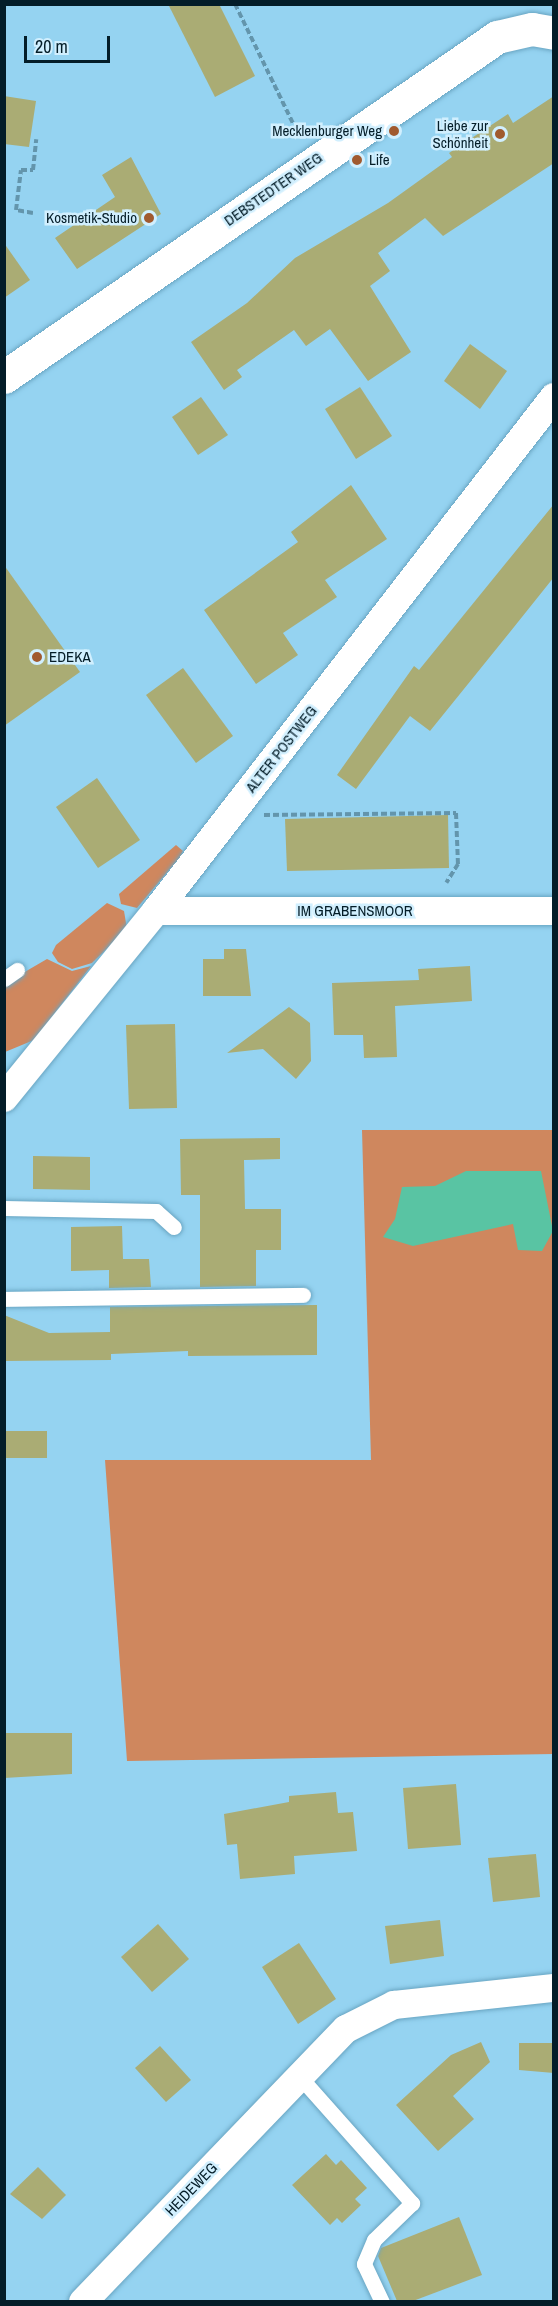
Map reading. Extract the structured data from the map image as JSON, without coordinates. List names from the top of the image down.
{
  "streets": {
    "street": [
      "DEBSTEDTER WEG",
      "ALTER POSTWEG",
      "IM GRABENSMOOR",
      "HEIDEWEG"
    ]
  },
  "crossings": [
    ["ALTER POSTWEG", "IM GRABENSMOOR"]
  ],
  "places": [
    "Mecklenburger Weg",
    "Liebe zur Schönheit",
    "Life",
    "Kosmetik-Studio",
    "EDEKA"
  ],
  "scale_bar": "20 m"
}
